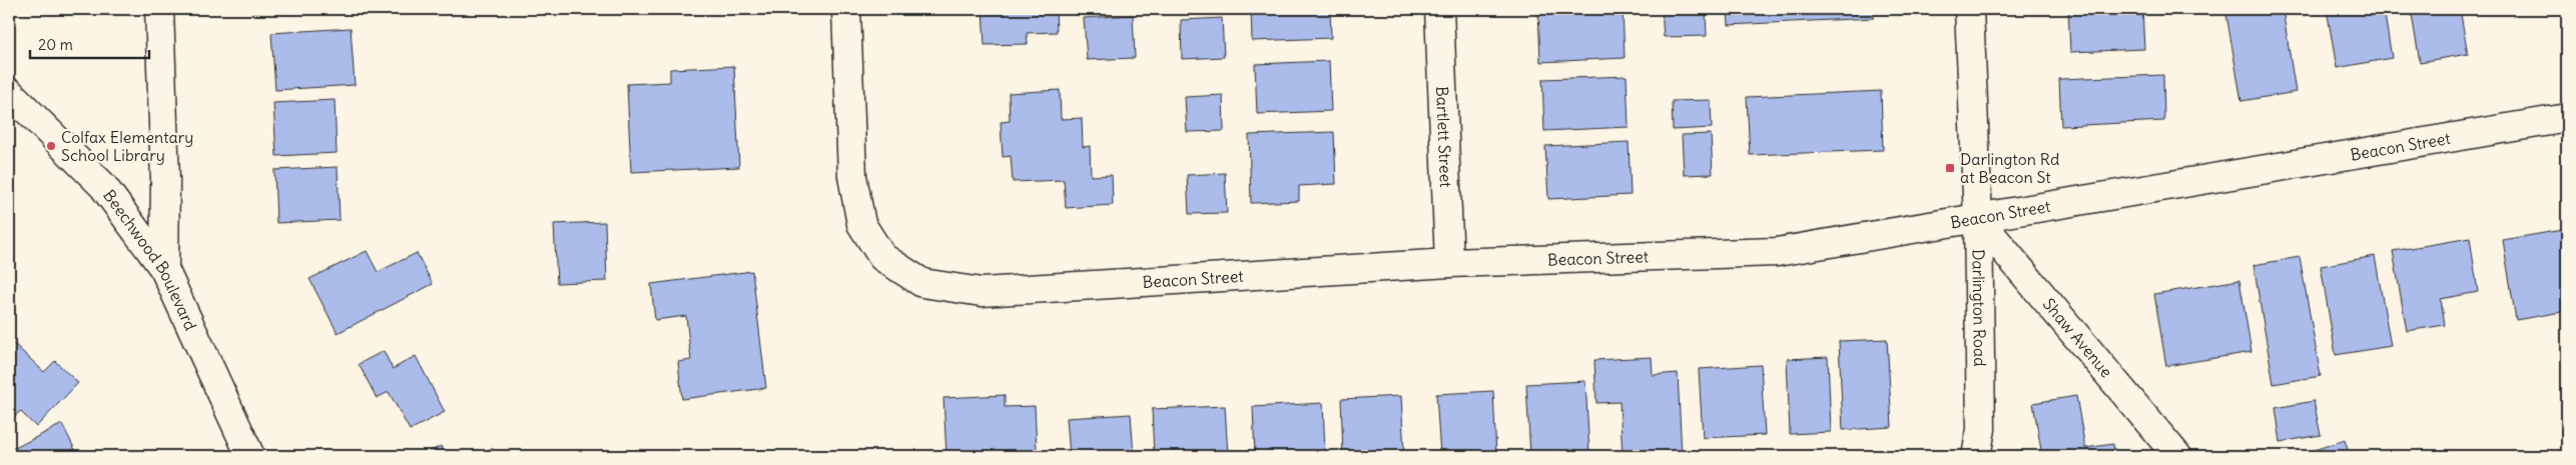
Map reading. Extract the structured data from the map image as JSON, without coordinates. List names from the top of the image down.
{
  "streets": {
    "main road": [
      "Bartlett Street",
      "Beacon Street",
      "Beechwood Boulevard",
      "Darlington Road",
      "Shaw Avenue"
    ]
  },
  "crossings": [
    ["Bartlett Street", "Beacon Street"],
    ["Beacon Street", "Darlington Road"],
    ["Beacon Street", "Shaw Avenue"],
    ["Darlington Road", "Shaw Avenue"]
  ],
  "places": {
    "other": ["Colfax Elementary School Library"],
    "transit": ["Darlington Rd at Beacon St"]
  },
  "scale_bar": "20 m"
}
